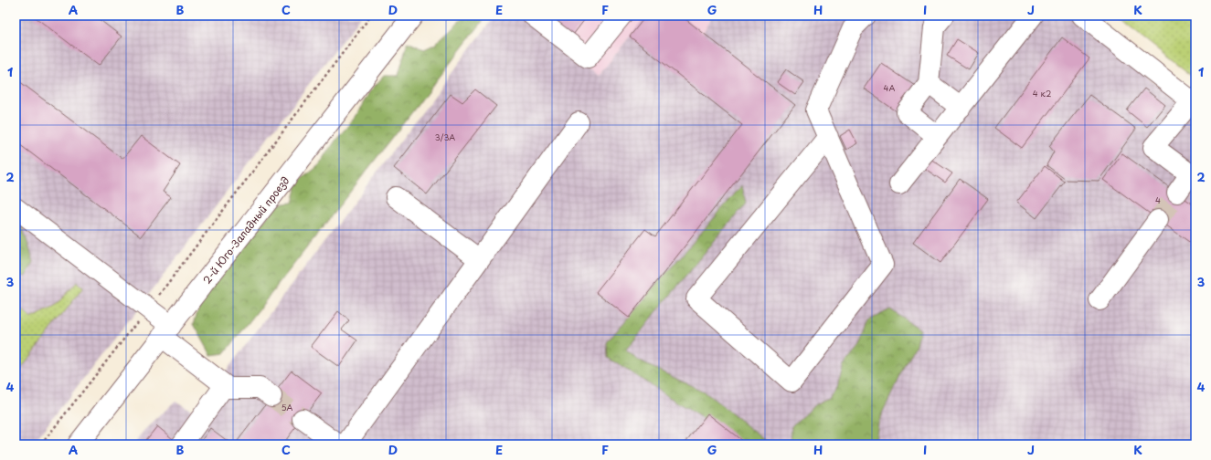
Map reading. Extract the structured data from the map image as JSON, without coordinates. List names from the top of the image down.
{
  "streets": {
    "street": ["2-й Юго-Западный проезд"]
  },
  "house_numbers": [
    "4А",
    "4 к2",
    "3/3А",
    "4",
    "5А"
  ],
  "grid": {
    "columns": [
      "A",
      "B",
      "C",
      "D",
      "E",
      "F",
      "G",
      "H",
      "I",
      "J",
      "K"
    ],
    "rows": [
      "1",
      "2",
      "3",
      "4"
    ]
  }
}
